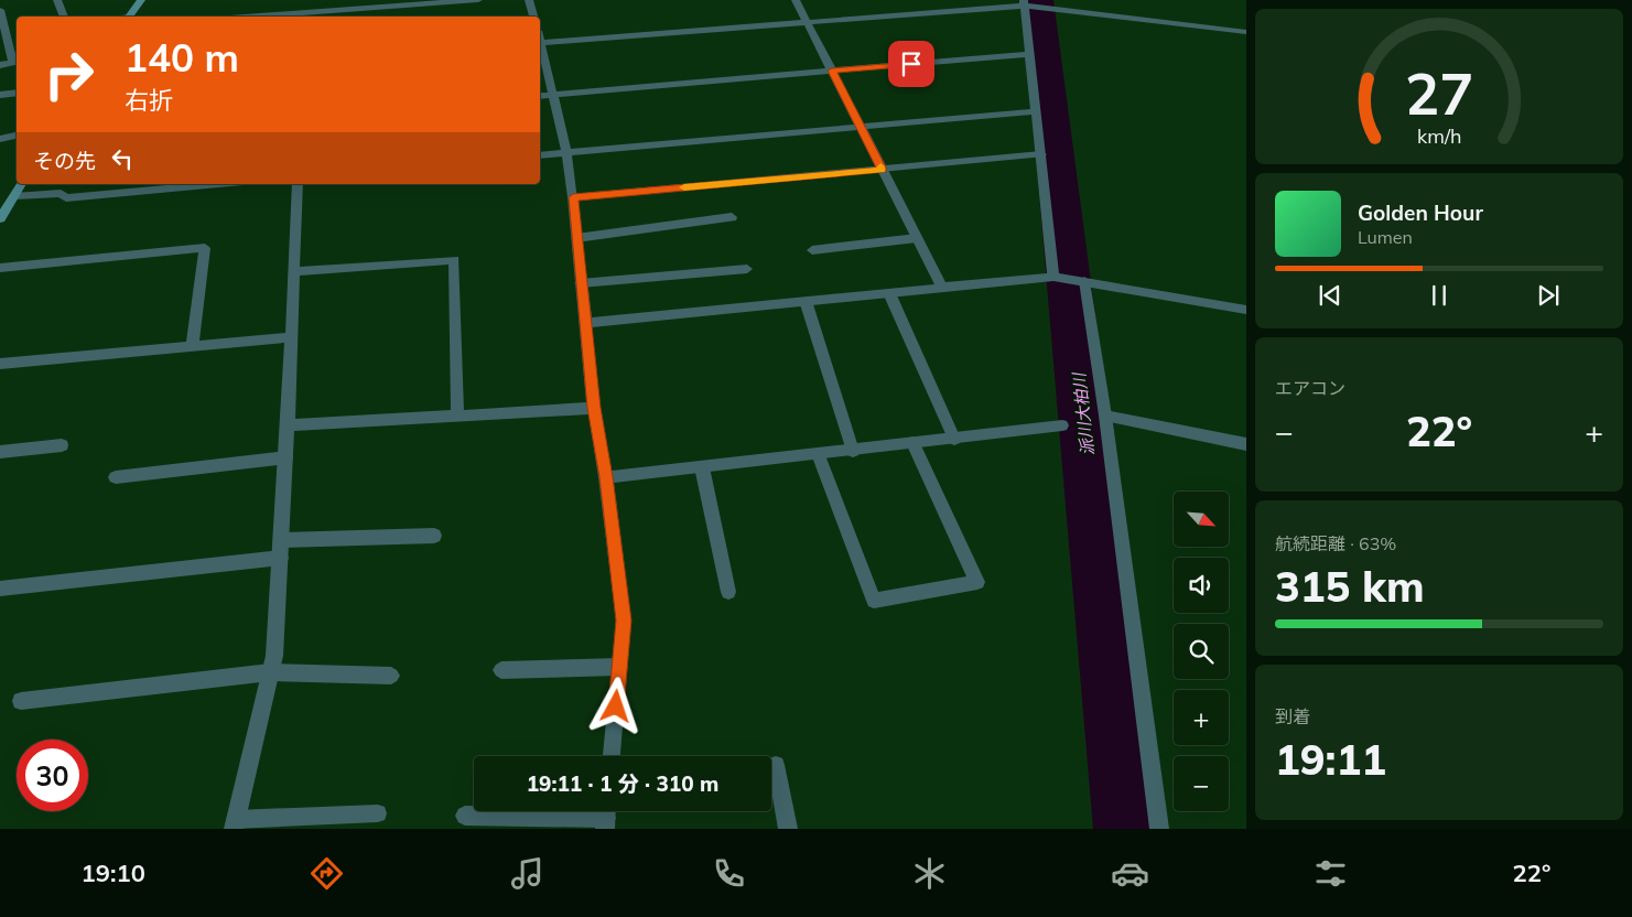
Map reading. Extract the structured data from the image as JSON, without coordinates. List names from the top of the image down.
{
  "water": ["派川大柏川"],
  "north": "bottom right",
  "page": {
    "turn": ["140 m", "右折"],
    "then": "その先",
    "song": ["Golden Hour", "Lumen"],
    "tile": [
      "エアコン",
      ["航続距離 · 63%", "315 km"],
      ["到着", "19:11"]
    ],
    "heat": ["−", "22°", "+"],
    "map_buttons": ["+", "−"],
    "limit": "30",
    "trip": "19:11 · 1 分 · 310 m",
    "tabs": ["19:10", "22°"],
    "gauge": ["27", "km/h"]
  }
}
